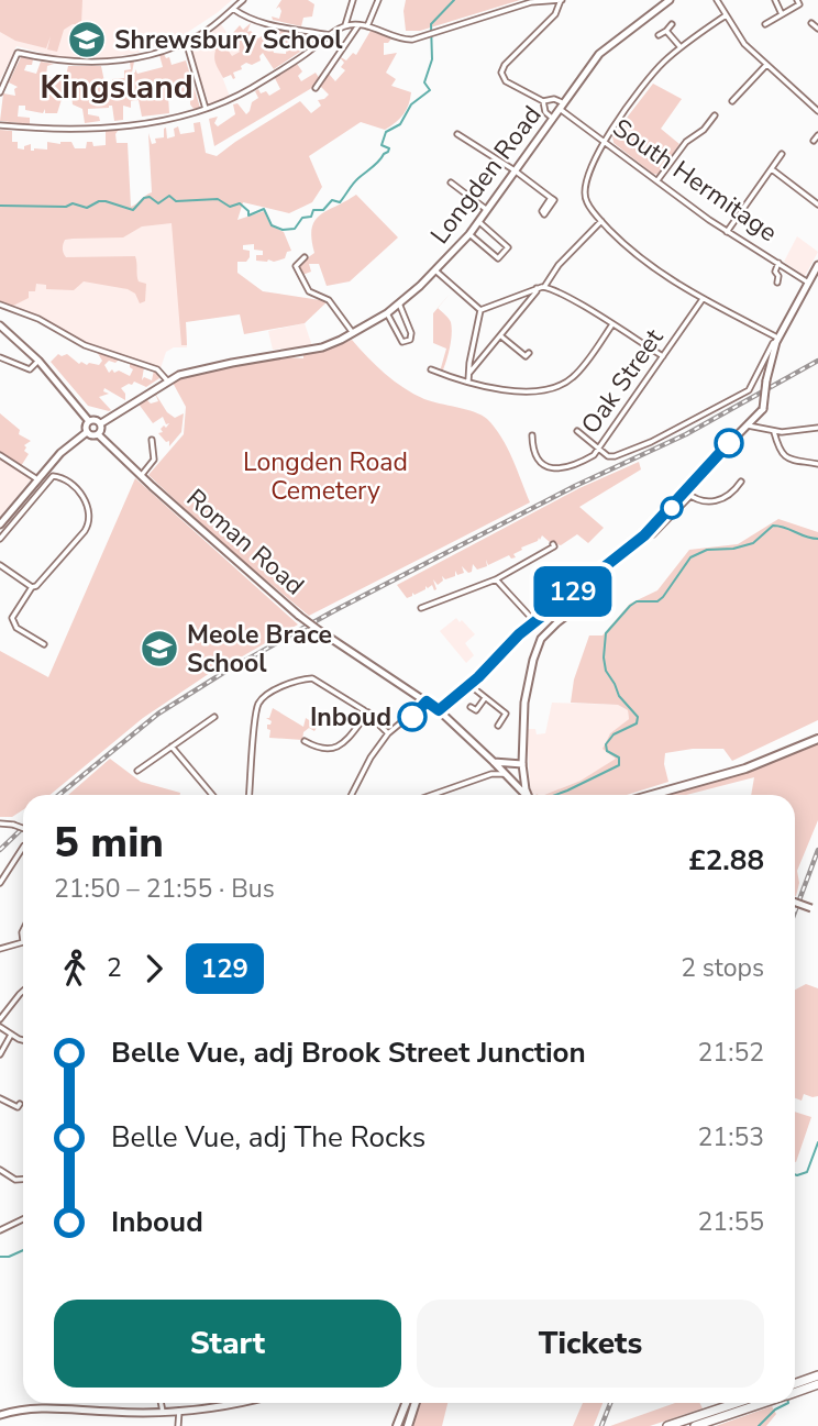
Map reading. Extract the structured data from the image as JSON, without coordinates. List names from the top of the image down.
{
  "streets": {
    "street": [
      "Longden Road",
      "South Hermitage",
      "Oak Street",
      "Roman Road"
    ]
  },
  "crossings": [
    ["Longden Road", "South Hermitage"],
    ["Longden Road", "Roman Road"]
  ],
  "districts": ["Kingsland"],
  "parks": ["Longden Road Cemetery"],
  "places": {
    "school or university": ["Shrewsbury School", "Meole Brace School"],
    "other": ["Inboud"]
  },
  "lines": ["bus line 129"],
  "page": {
    "on_map": "129",
    "heading": ["5 min", "21:50 – 21:55 · Bus", "£2.88"],
    "legs": ["2", "129", "2 stops"],
    "list": [
      {
        "name": "Belle Vue, adj Brook Street Junction",
        "value": "21:52"
      },
      {
        "name": "Belle Vue, adj The Rocks",
        "value": "21:53"
      },
      {
        "name": "Inboud",
        "value": "21:55"
      }
    ],
    "buttons": ["Start", "Tickets"]
  }
}
